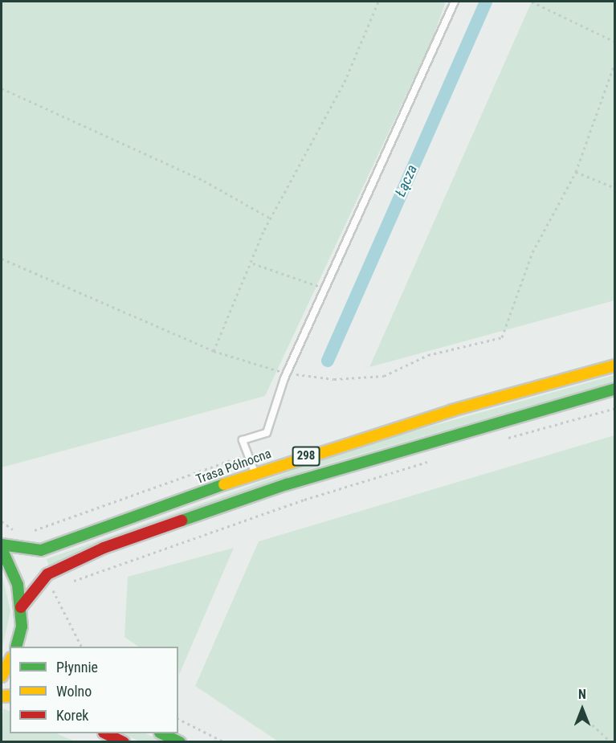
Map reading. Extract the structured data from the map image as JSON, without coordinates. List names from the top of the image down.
{
  "streets": {
    "main road": ["298", "Trasa Północna"]
  },
  "water": ["Łącza"],
  "legend": ["Płynnie", "Wolno", "Korek"],
  "north": "top"
}
